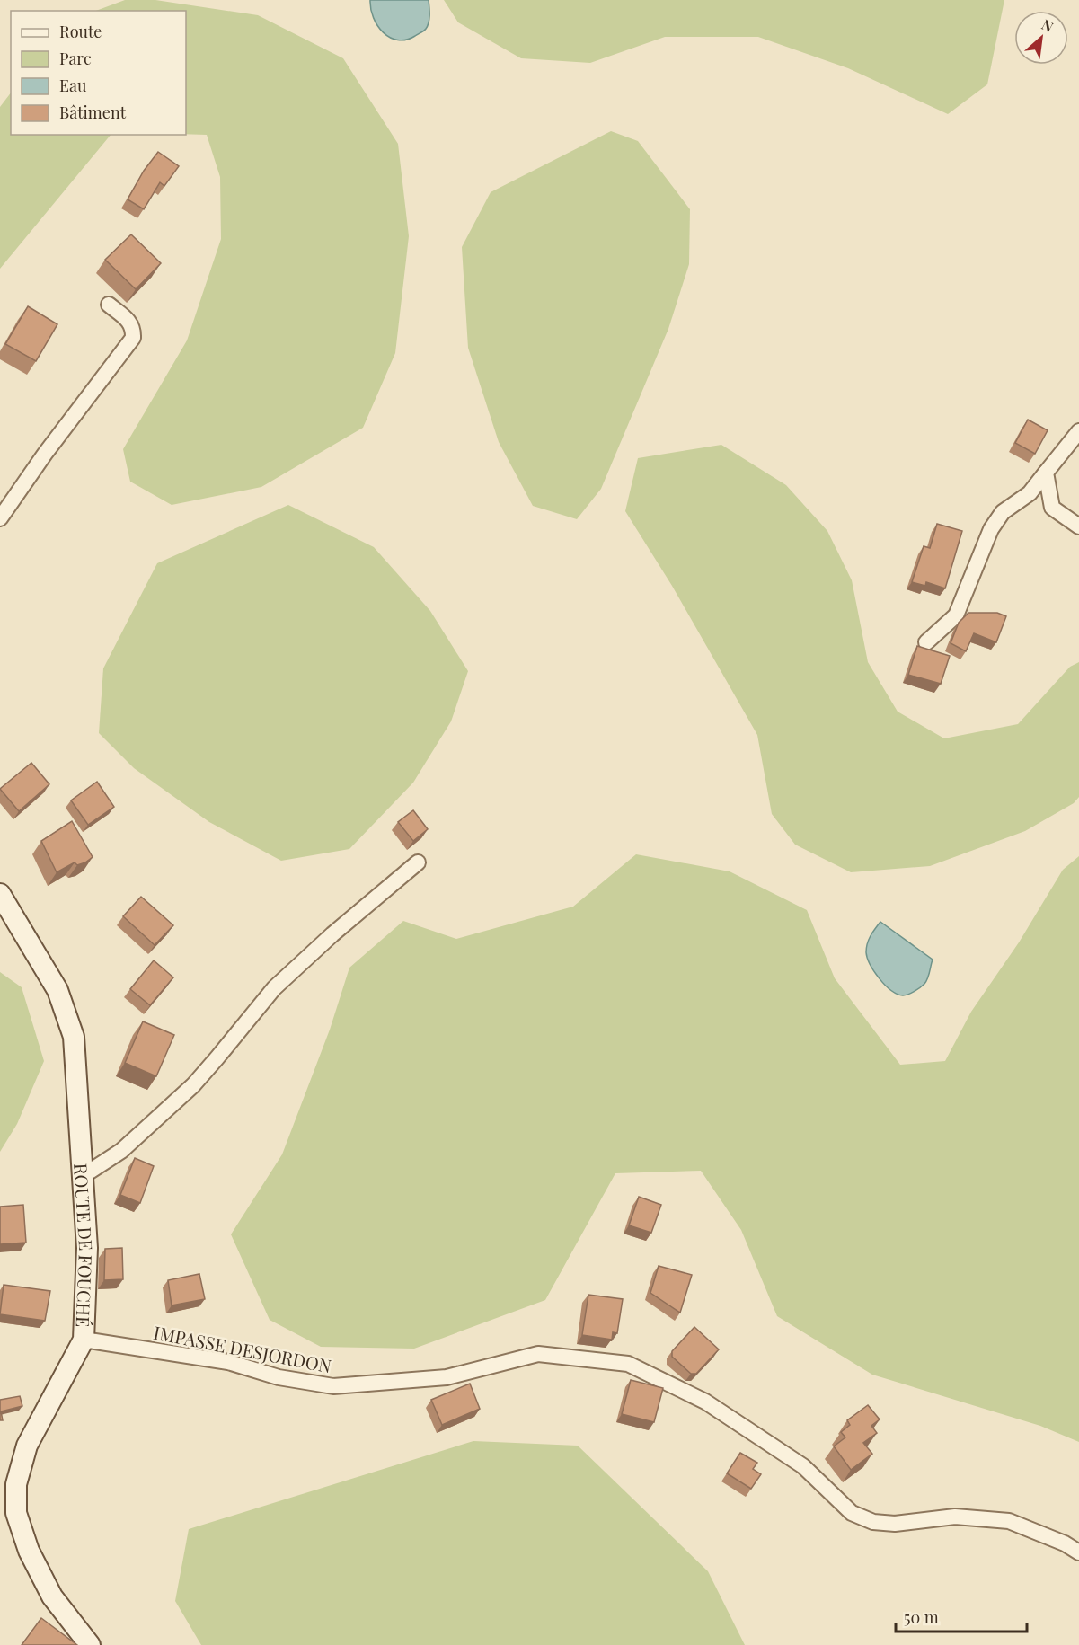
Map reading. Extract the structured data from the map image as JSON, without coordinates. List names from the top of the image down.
{
  "streets": {
    "main road": ["ROUTE DE FOUCHÉ"],
    "street": ["IMPASSE DESJORDON"]
  },
  "crossings": [
    ["ROUTE DE FOUCHÉ", "IMPASSE DESJORDON"]
  ],
  "legend": [
    "Route",
    "Parc",
    "Eau",
    "Bâtiment"
  ],
  "scale_bar": "50 m",
  "north": "top right"
}
